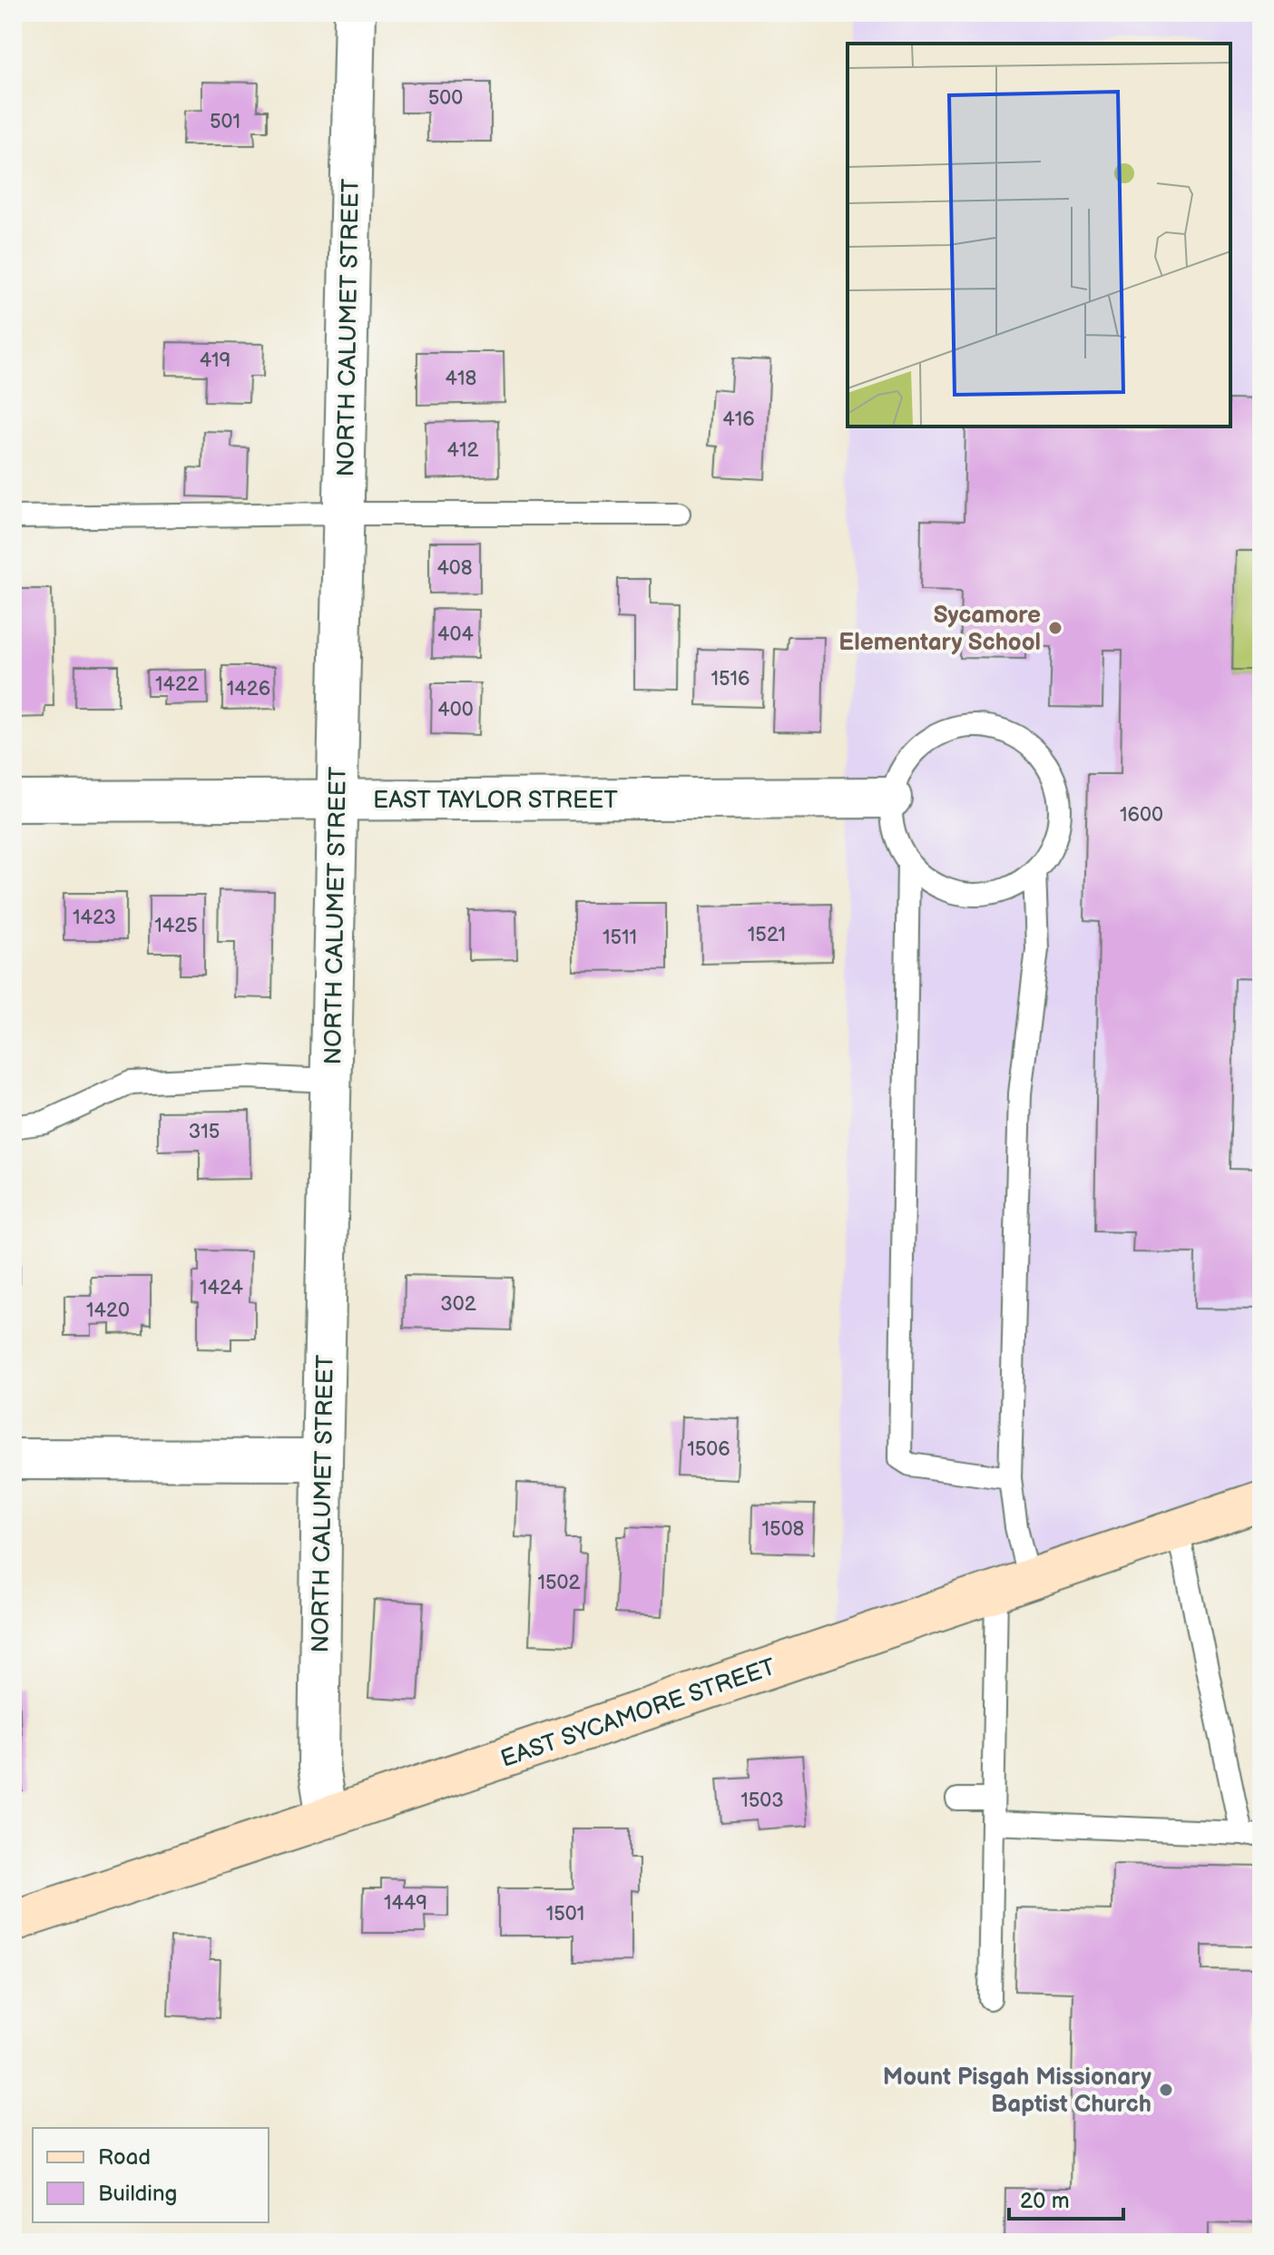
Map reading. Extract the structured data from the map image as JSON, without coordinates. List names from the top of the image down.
{
  "streets": {
    "main road": ["EAST SYCAMORE STREET"],
    "street": ["NORTH CALUMET STREET", "EAST TAYLOR STREET"]
  },
  "crossings": [
    ["NORTH CALUMET STREET", "EAST TAYLOR STREET"],
    ["NORTH CALUMET STREET", "EAST SYCAMORE STREET"]
  ],
  "places": ["Sycamore Elementary School", "Mount Pisgah Missionary Baptist Church"],
  "house_numbers": [
    "500",
    "501",
    "419",
    "418",
    "416",
    "412",
    "408",
    "404",
    "1516",
    "1422",
    "1426",
    "400",
    "1600",
    "1423",
    "1425",
    "1521",
    "1511",
    "315",
    "1424",
    "302",
    "1420",
    "1506",
    "1508",
    "1502",
    "1503",
    "1449",
    "1501"
  ],
  "legend": ["Road", "Building"],
  "scale_bar": "20 m"
}
